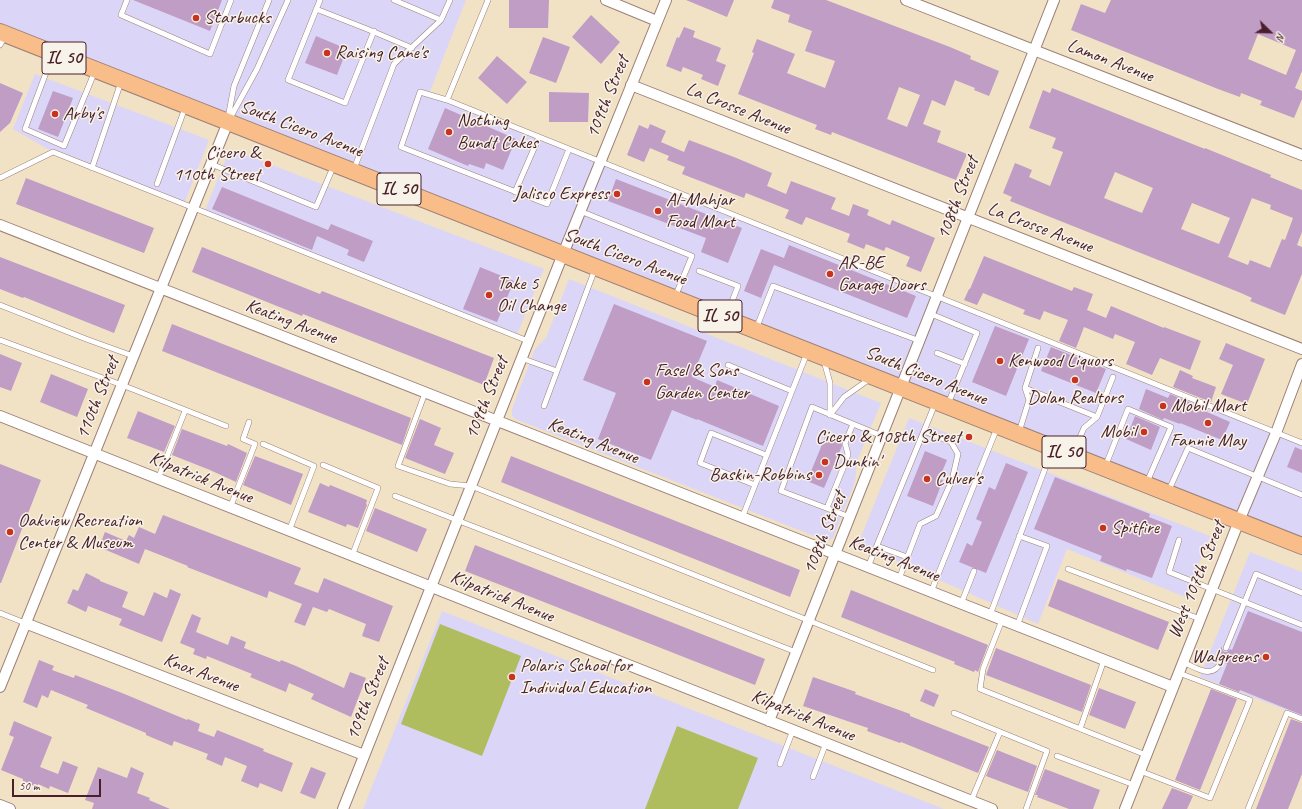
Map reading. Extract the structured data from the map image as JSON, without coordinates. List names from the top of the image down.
{
  "streets": {
    "main road": ["IL 50", "South Cicero Avenue"],
    "street": [
      "Lamon Avenue",
      "109th Street",
      "La Crosse Avenue",
      "108th Street",
      "Keating Avenue",
      "110th Street",
      "Kilpatrick Avenue",
      "West 107th Street",
      "Knox Avenue"
    ]
  },
  "crossings": [
    ["Lamon Avenue", "108th Street"],
    ["109th Street", "La Crosse Avenue"],
    ["109th Street", "South Cicero Avenue"],
    ["109th Street", "Keating Avenue"],
    ["109th Street", "Kilpatrick Avenue"],
    ["109th Street", "Knox Avenue"],
    ["La Crosse Avenue", "108th Street"],
    ["South Cicero Avenue", "108th Street"],
    ["South Cicero Avenue", "110th Street"],
    ["South Cicero Avenue", "West 107th Street"],
    ["108th Street", "Keating Avenue"],
    ["108th Street", "Kilpatrick Avenue"],
    ["Keating Avenue", "110th Street"],
    ["Keating Avenue", "West 107th Street"],
    ["110th Street", "Kilpatrick Avenue"],
    ["110th Street", "Knox Avenue"]
  ],
  "places": [
    "Starbucks",
    "Raising Cane's",
    "Arby's",
    "Nothing Bundt Cakes",
    "Cicero & 110th Street",
    "Jalisco Express",
    "Al-Mahjar Food Mart",
    "AR-BE Garage Doors",
    "Take 5 Oil Change",
    "Kenwood Liquors",
    "Dolan Realtors",
    "Fasel & Sons Garden Center",
    "Mobil Mart",
    "Fannie May",
    "Mobil",
    "Cicero & 108th Street",
    "Dunkin'",
    "Baskin-Robbins",
    "Culver's",
    "Spitfire",
    "Oakview Recreation Center & Museum",
    "Walgreens",
    "Polaris School for Individual Education"
  ],
  "scale_bar": "50 m",
  "north": "bottom right"
}
